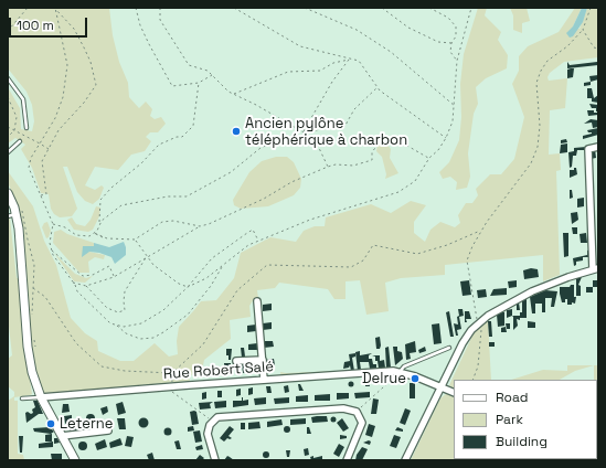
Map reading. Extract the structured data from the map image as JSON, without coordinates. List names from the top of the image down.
{
  "streets": {
    "street": ["Rue Robert Salé"]
  },
  "places": ["Ancien pylône téléphérique à charbon", "Delrue", "Leterne"],
  "legend": ["Road", "Park", "Building"],
  "scale_bar": "100 m"
}
